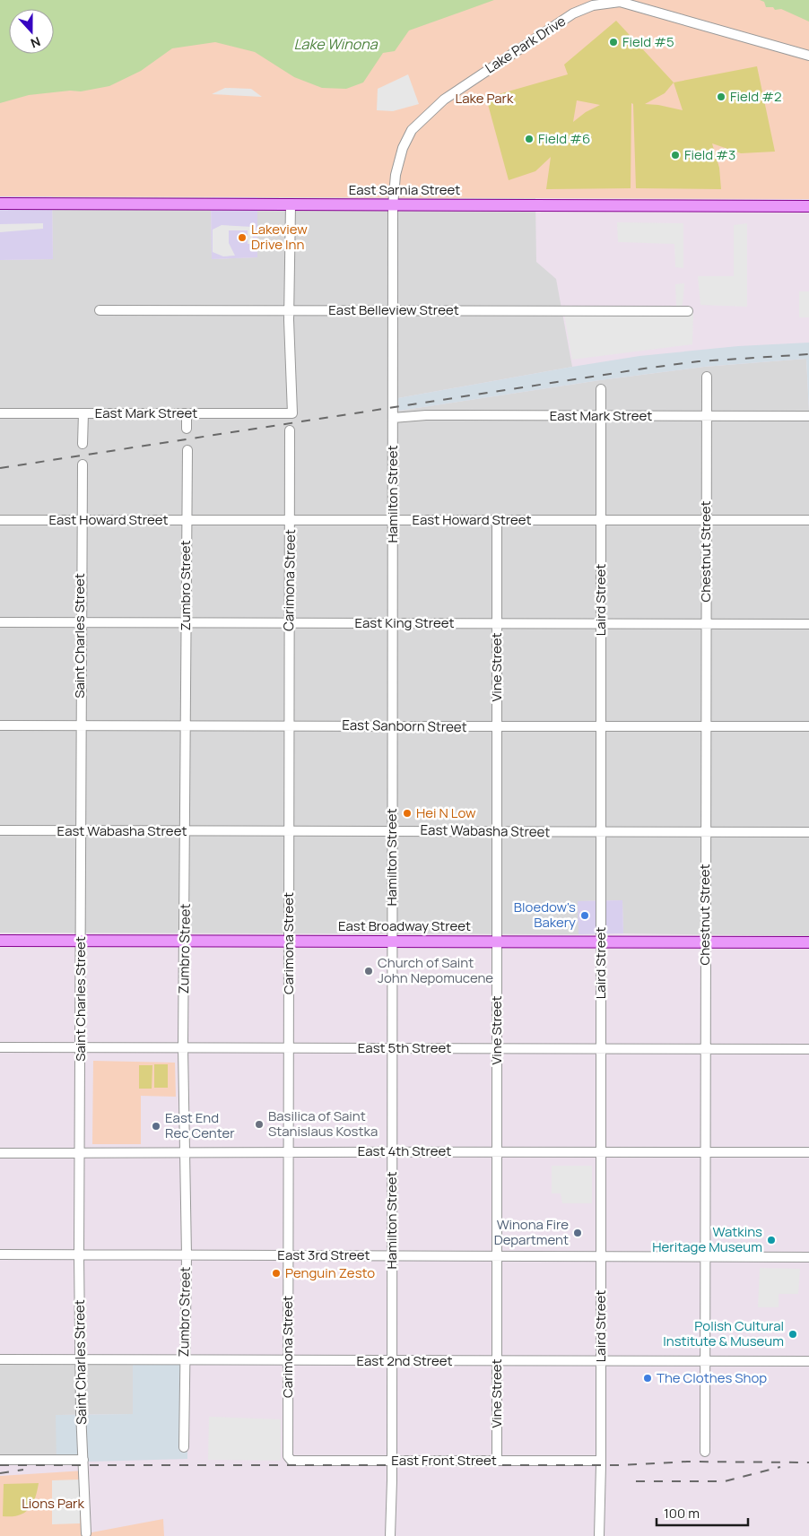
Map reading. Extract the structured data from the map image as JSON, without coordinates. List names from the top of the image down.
{
  "streets": {
    "main road": ["East Sarnia Street", "East Broadway Street"],
    "street": [
      "Lake Park Drive",
      "East Belleview Street",
      "East Mark Street",
      "Hamilton Street",
      "East Howard Street",
      "Chestnut Street",
      "Carimona Street",
      "Zumbro Street",
      "Laird Street",
      "East King Street",
      "Saint Charles Street",
      "Vine Street",
      "East Sanborn Street",
      "East Wabasha Street",
      "East 5th Street",
      "East 4th Street",
      "East 3rd Street",
      "East 2nd Street",
      "East Front Street"
    ]
  },
  "crossings": [
    ["Lake Park Drive", "East Sarnia Street"],
    ["Lake Park Drive", "Hamilton Street"],
    ["East Sarnia Street", "Hamilton Street"],
    ["East Belleview Street", "East Mark Street"],
    ["East Belleview Street", "Hamilton Street"],
    ["East Mark Street", "Hamilton Street"],
    ["East Mark Street", "Chestnut Street"],
    ["East Mark Street", "Laird Street"],
    ["Hamilton Street", "East Howard Street"],
    ["Hamilton Street", "East King Street"],
    ["Hamilton Street", "East Sanborn Street"],
    ["Hamilton Street", "East Wabasha Street"],
    ["Hamilton Street", "East Broadway Street"],
    ["Hamilton Street", "East 5th Street"],
    ["Hamilton Street", "East 4th Street"],
    ["Hamilton Street", "East 3rd Street"],
    ["Hamilton Street", "East 2nd Street"],
    ["Hamilton Street", "East Front Street"],
    ["East Howard Street", "Chestnut Street"],
    ["East Howard Street", "Carimona Street"],
    ["East Howard Street", "Zumbro Street"],
    ["East Howard Street", "Laird Street"],
    ["East Howard Street", "Saint Charles Street"],
    ["East Howard Street", "Vine Street"],
    ["Chestnut Street", "East King Street"],
    ["Chestnut Street", "East Sanborn Street"],
    ["Chestnut Street", "East Wabasha Street"],
    ["Chestnut Street", "East Broadway Street"],
    ["Chestnut Street", "East 5th Street"],
    ["Chestnut Street", "East 4th Street"],
    ["Chestnut Street", "East 3rd Street"],
    ["Chestnut Street", "East 2nd Street"],
    ["Carimona Street", "East King Street"],
    ["Carimona Street", "East Sanborn Street"],
    ["Carimona Street", "East Wabasha Street"],
    ["Carimona Street", "East Broadway Street"],
    ["Carimona Street", "East 5th Street"],
    ["Carimona Street", "East 4th Street"],
    ["Carimona Street", "East 3rd Street"],
    ["Carimona Street", "East 2nd Street"],
    ["Carimona Street", "East Front Street"],
    ["Zumbro Street", "East King Street"],
    ["Zumbro Street", "East Sanborn Street"],
    ["Zumbro Street", "East Wabasha Street"],
    ["Zumbro Street", "East Broadway Street"],
    ["Zumbro Street", "East 5th Street"],
    ["Zumbro Street", "East 4th Street"],
    ["Zumbro Street", "East 3rd Street"],
    ["Zumbro Street", "East 2nd Street"],
    ["Laird Street", "East King Street"],
    ["Laird Street", "East Sanborn Street"],
    ["Laird Street", "East Wabasha Street"],
    ["Laird Street", "East Broadway Street"],
    ["Laird Street", "East 5th Street"],
    ["Laird Street", "East 4th Street"],
    ["Laird Street", "East 3rd Street"],
    ["Laird Street", "East 2nd Street"],
    ["Laird Street", "East Front Street"],
    ["East King Street", "Saint Charles Street"],
    ["East King Street", "Vine Street"],
    ["Saint Charles Street", "East Sanborn Street"],
    ["Saint Charles Street", "East Wabasha Street"],
    ["Saint Charles Street", "East Broadway Street"],
    ["Saint Charles Street", "East 5th Street"],
    ["Saint Charles Street", "East 4th Street"],
    ["Saint Charles Street", "East 3rd Street"],
    ["Saint Charles Street", "East 2nd Street"],
    ["Vine Street", "East Sanborn Street"],
    ["Vine Street", "East Wabasha Street"],
    ["Vine Street", "East Broadway Street"],
    ["Vine Street", "East 5th Street"],
    ["Vine Street", "East 4th Street"],
    ["Vine Street", "East 3rd Street"],
    ["Vine Street", "East 2nd Street"],
    ["Vine Street", "East Front Street"]
  ],
  "water": ["Lake Winona"],
  "parks": ["Lake Park", "Lions Park"],
  "places": [
    "Field #5",
    "Field #2",
    "Field #6",
    "Field #3",
    "Lakeview Drive Inn",
    "Hei N Low",
    "Bloedow's Bakery",
    "Church of Saint John Nepomucene",
    "Basilica of Saint Stanislaus Kostka",
    "East End Rec Center",
    "Winona Fire Department",
    "Watkins Heritage Museum",
    "Penguin Zesto",
    "Polish Cultural Institute & Museum",
    "The Clothes Shop"
  ],
  "scale_bar": "100 m",
  "north": "bottom"
}
